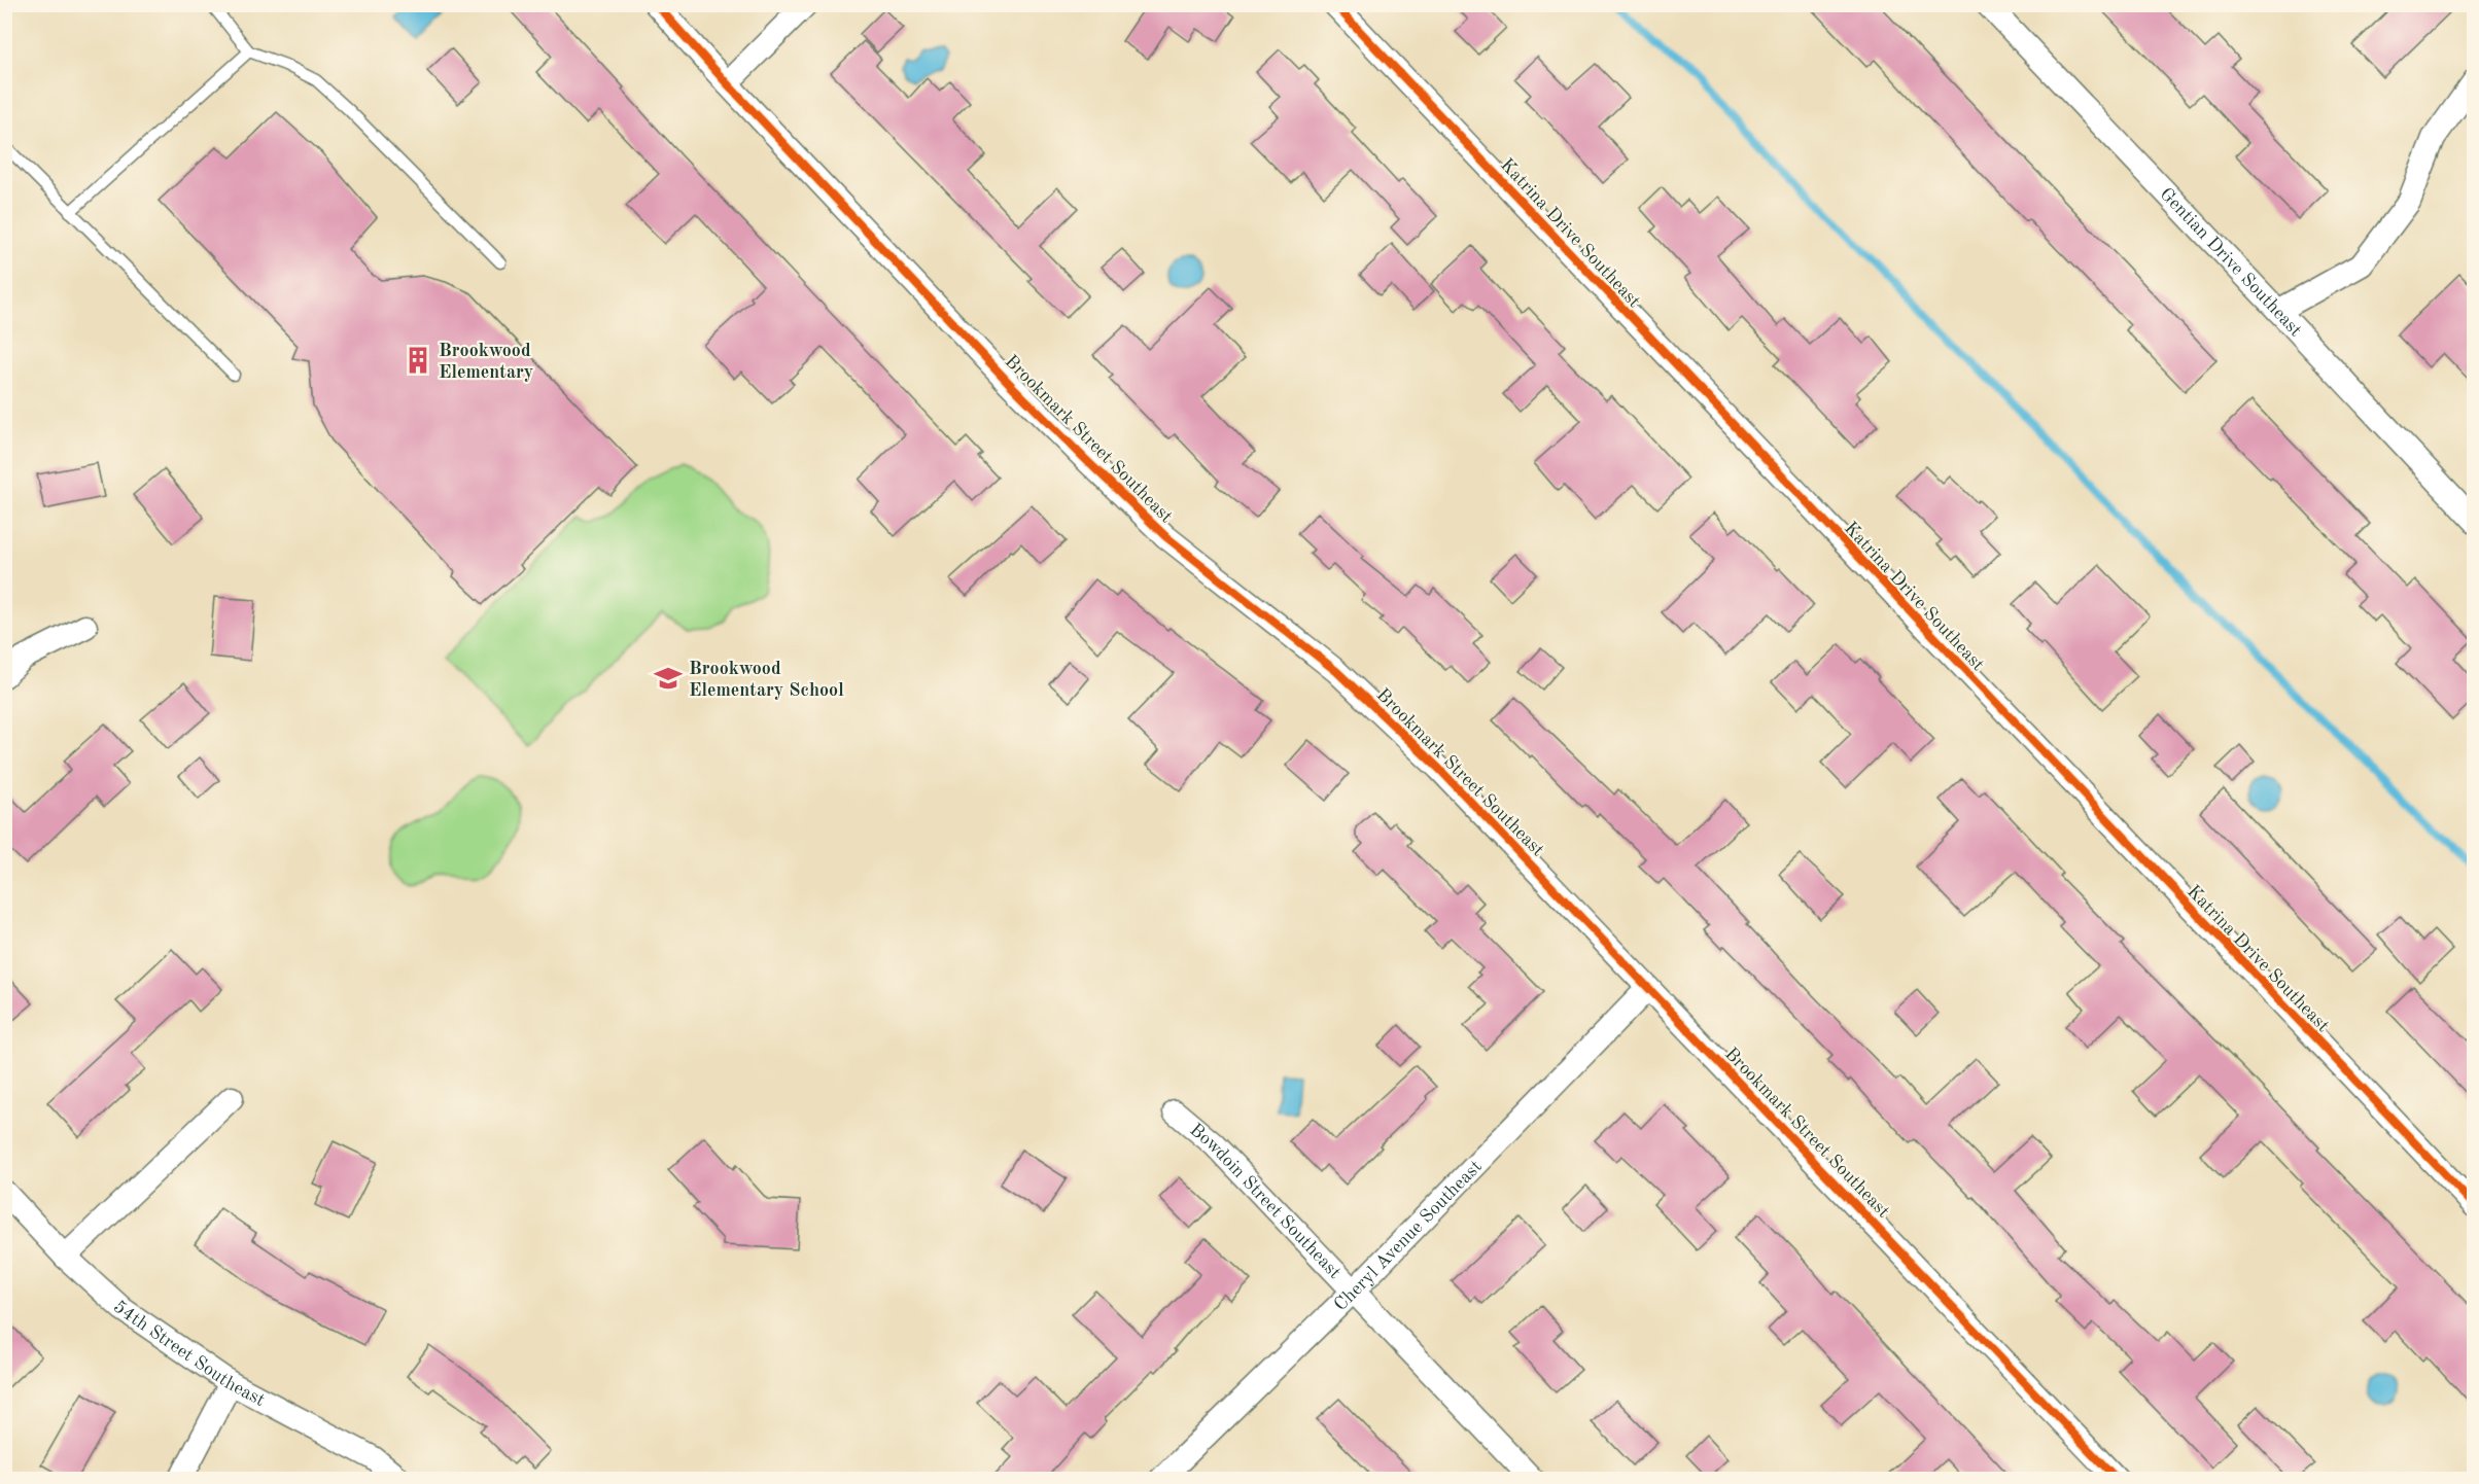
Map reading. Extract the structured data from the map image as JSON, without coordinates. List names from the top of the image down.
{
  "streets": {
    "street": [
      "Katrina Drive Southeast",
      "Gentian Drive Southeast",
      "Brookmark Street Southeast",
      "Bowdoin Street Southeast",
      "Cheryl Avenue Southeast",
      "54th Street Southeast"
    ]
  },
  "crossings": [
    ["Brookmark Street Southeast", "Cheryl Avenue Southeast"],
    ["Bowdoin Street Southeast", "Cheryl Avenue Southeast"]
  ],
  "places": {
    "building": ["Brookwood Elementary"],
    "school or university": ["Brookwood Elementary School"]
  }
}
